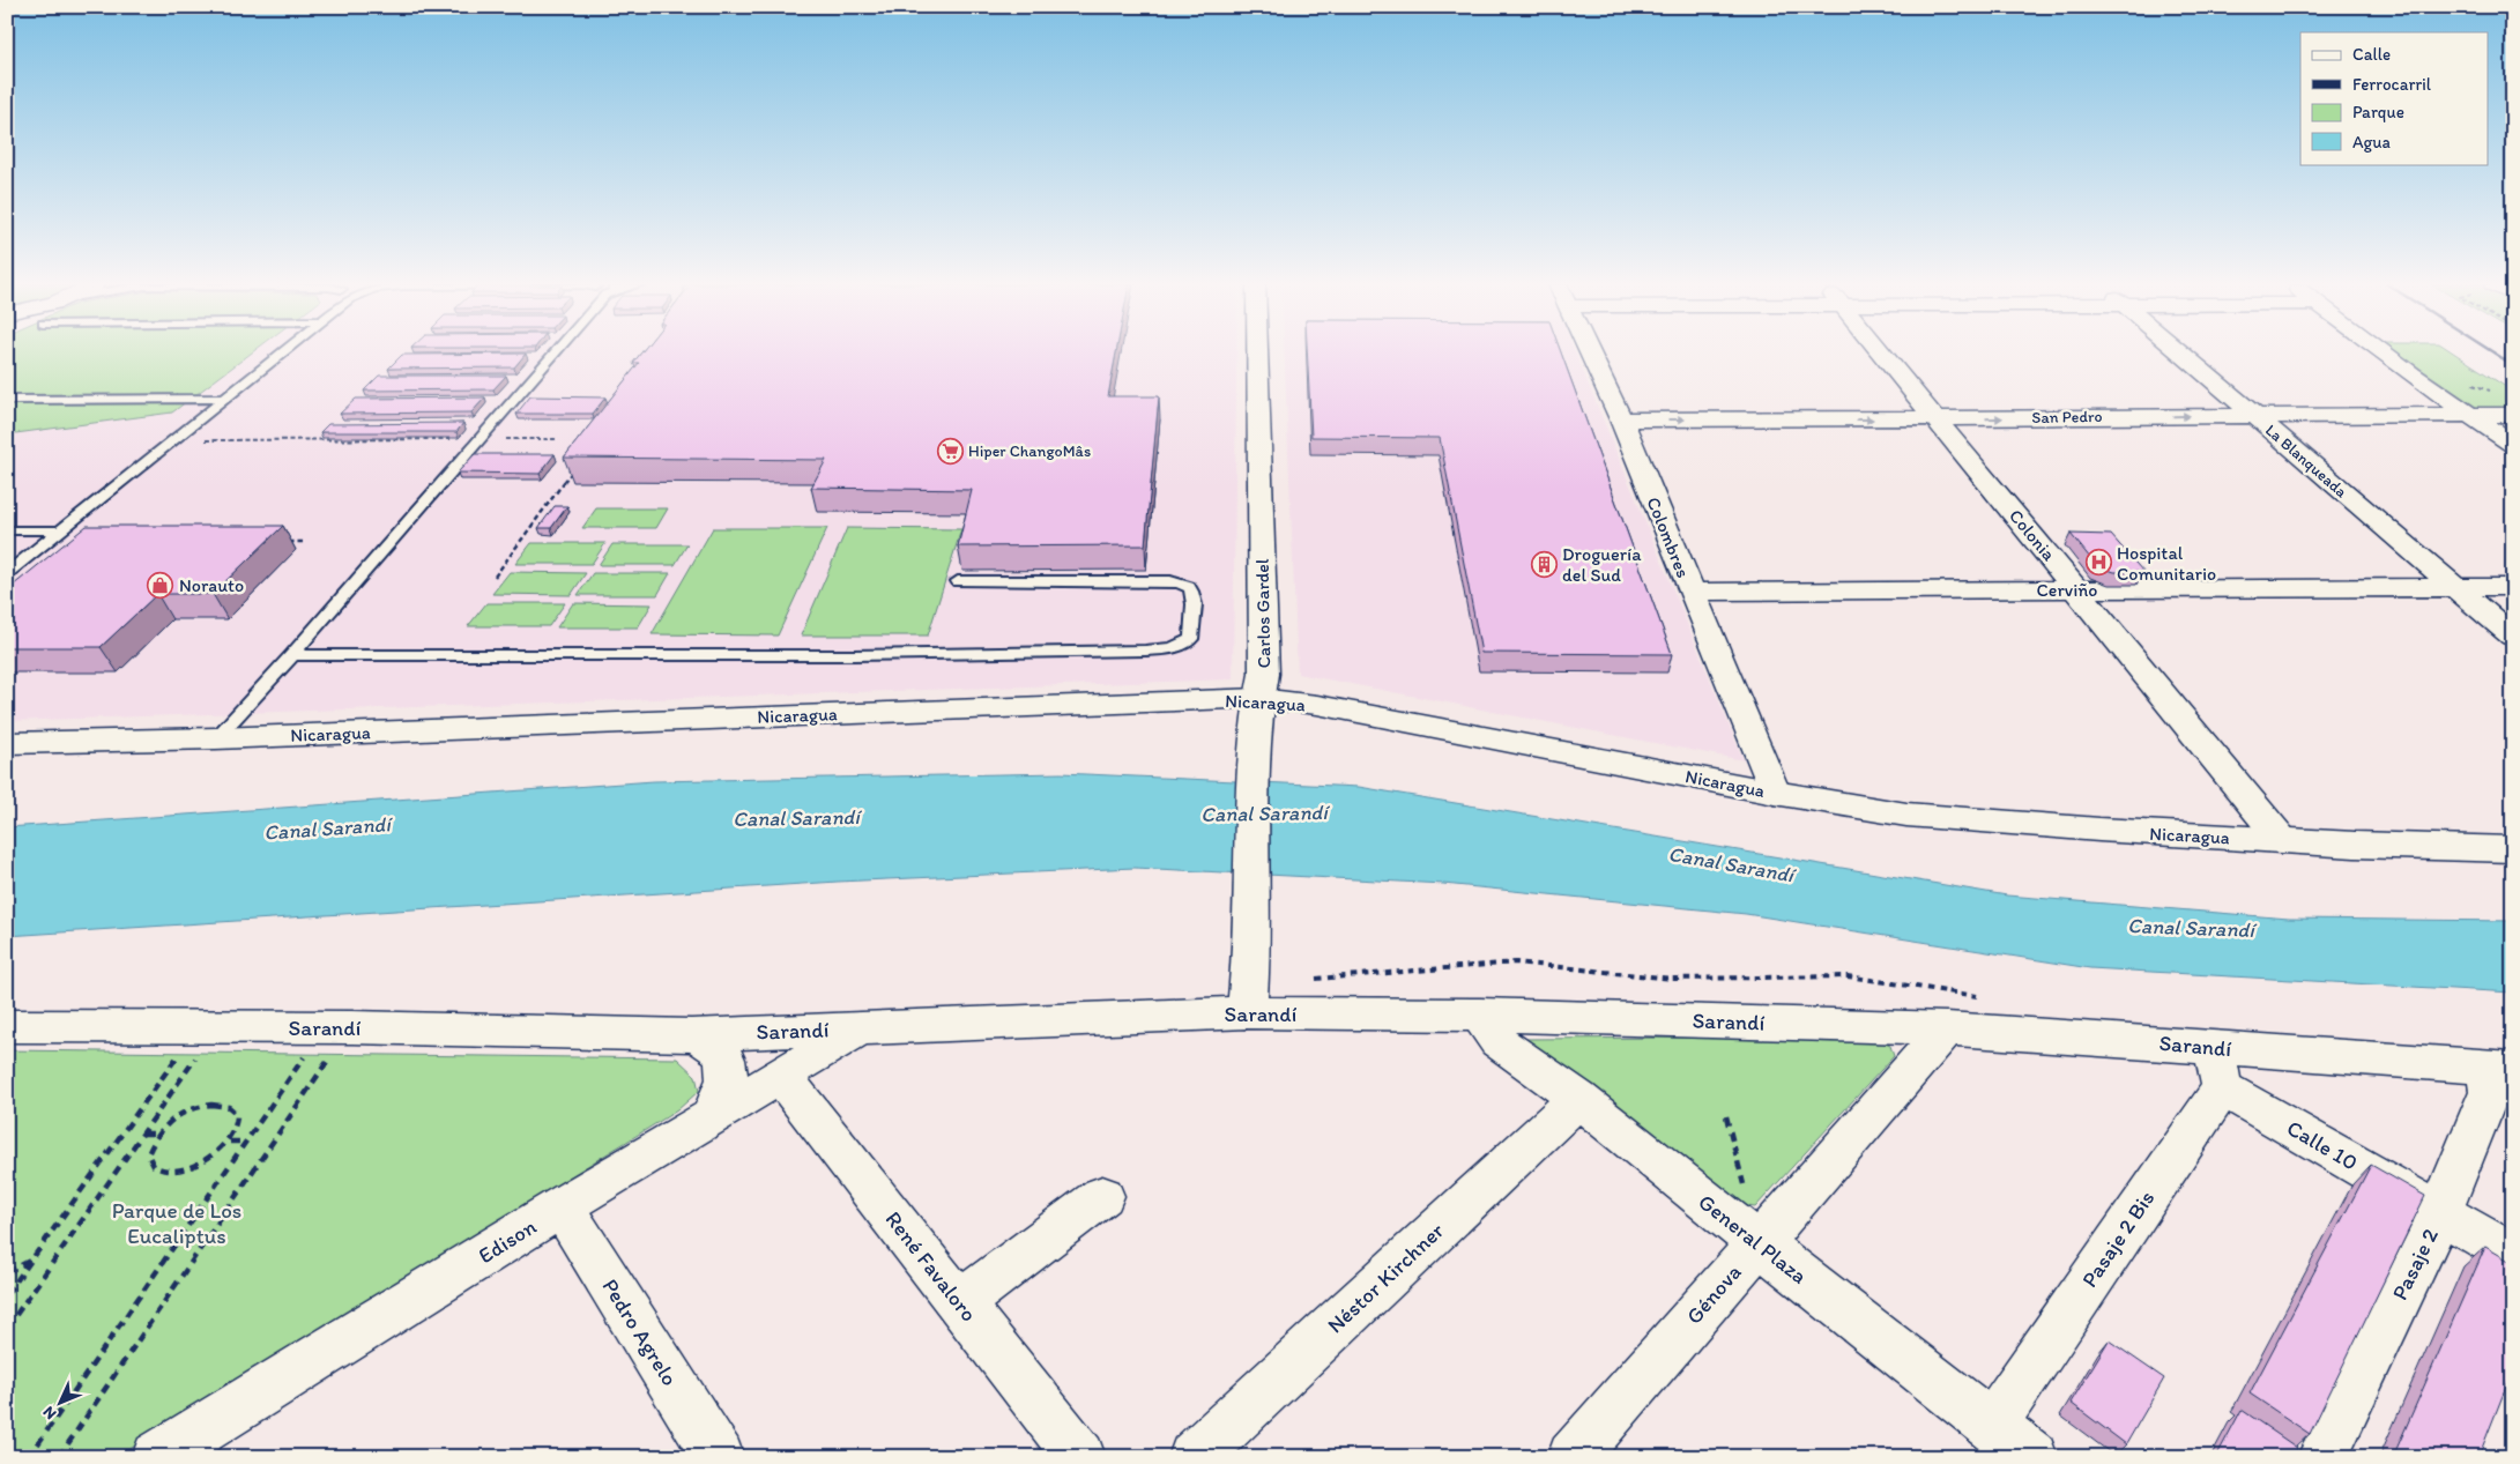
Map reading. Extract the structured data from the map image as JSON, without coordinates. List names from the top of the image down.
{
  "streets": {
    "street": [
      "San Pedro",
      "La Blanqueada",
      "Colonia",
      "Colombres",
      "Cerviño",
      "Carlos Gardel",
      "Nicaragua",
      "Sarandí",
      "Calle 10",
      "General Plaza",
      "Pasaje 2 Bis",
      "Edison",
      "Pasaje 2",
      "René Favaloro",
      "Néstor Kirchner",
      "Génova",
      "Pedro Agrelo"
    ]
  },
  "crossings": [
    ["San Pedro", "La Blanqueada"],
    ["San Pedro", "Colonia"],
    ["San Pedro", "Colombres"],
    ["La Blanqueada", "Cerviño"],
    ["Colonia", "Cerviño"],
    ["Colonia", "Nicaragua"],
    ["Colombres", "Cerviño"],
    ["Colombres", "Nicaragua"],
    ["Carlos Gardel", "Nicaragua"],
    ["Carlos Gardel", "Sarandí"],
    ["Sarandí", "Calle 10"],
    ["Sarandí", "General Plaza"],
    ["Sarandí", "Pasaje 2 Bis"],
    ["Sarandí", "Edison"],
    ["Sarandí", "Pasaje 2"],
    ["Sarandí", "Génova"],
    ["Calle 10", "Pasaje 2 Bis"],
    ["Calle 10", "Pasaje 2"],
    ["General Plaza", "Pasaje 2 Bis"],
    ["General Plaza", "Néstor Kirchner"],
    ["General Plaza", "Génova"],
    ["Edison", "René Favaloro"],
    ["Edison", "Pedro Agrelo"]
  ],
  "one_way": ["San Pedro"],
  "water": ["Canal Sarandí"],
  "parks": ["Parque de Los Eucaliptus"],
  "places": {
    "supermarket": ["Hiper ChangoMâs"],
    "hospital": ["Hospital Comunitario"],
    "building": ["Droguería del Sud"],
    "shop": ["Norauto"]
  },
  "legend": [
    "Calle",
    "Ferrocarril",
    "Parque",
    "Agua"
  ],
  "north": "bottom left"
}
